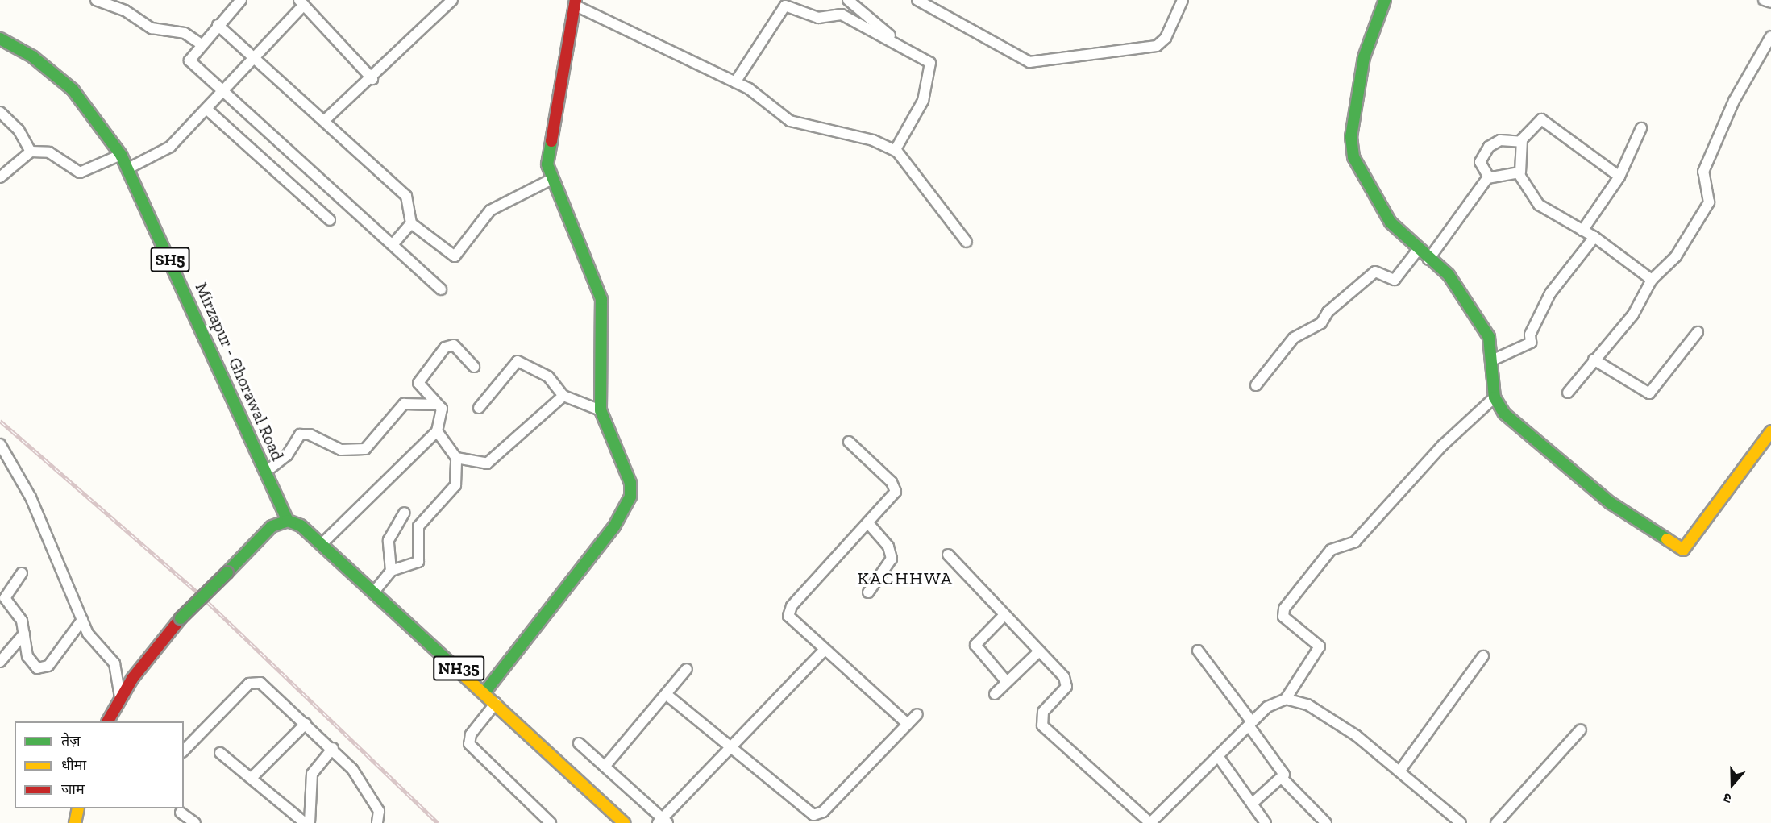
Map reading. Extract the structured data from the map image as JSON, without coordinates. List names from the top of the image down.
{
  "streets": {
    "main road": ["SH5", "Mirzapur - Ghorawal Road", "NH35"]
  },
  "crossings": [
    ["Mirzapur - Ghorawal Road", "NH35"]
  ],
  "districts": ["KACHHWA"],
  "legend": ["तेज़", "धीमा", "जाम"],
  "north": "bottom"
}
